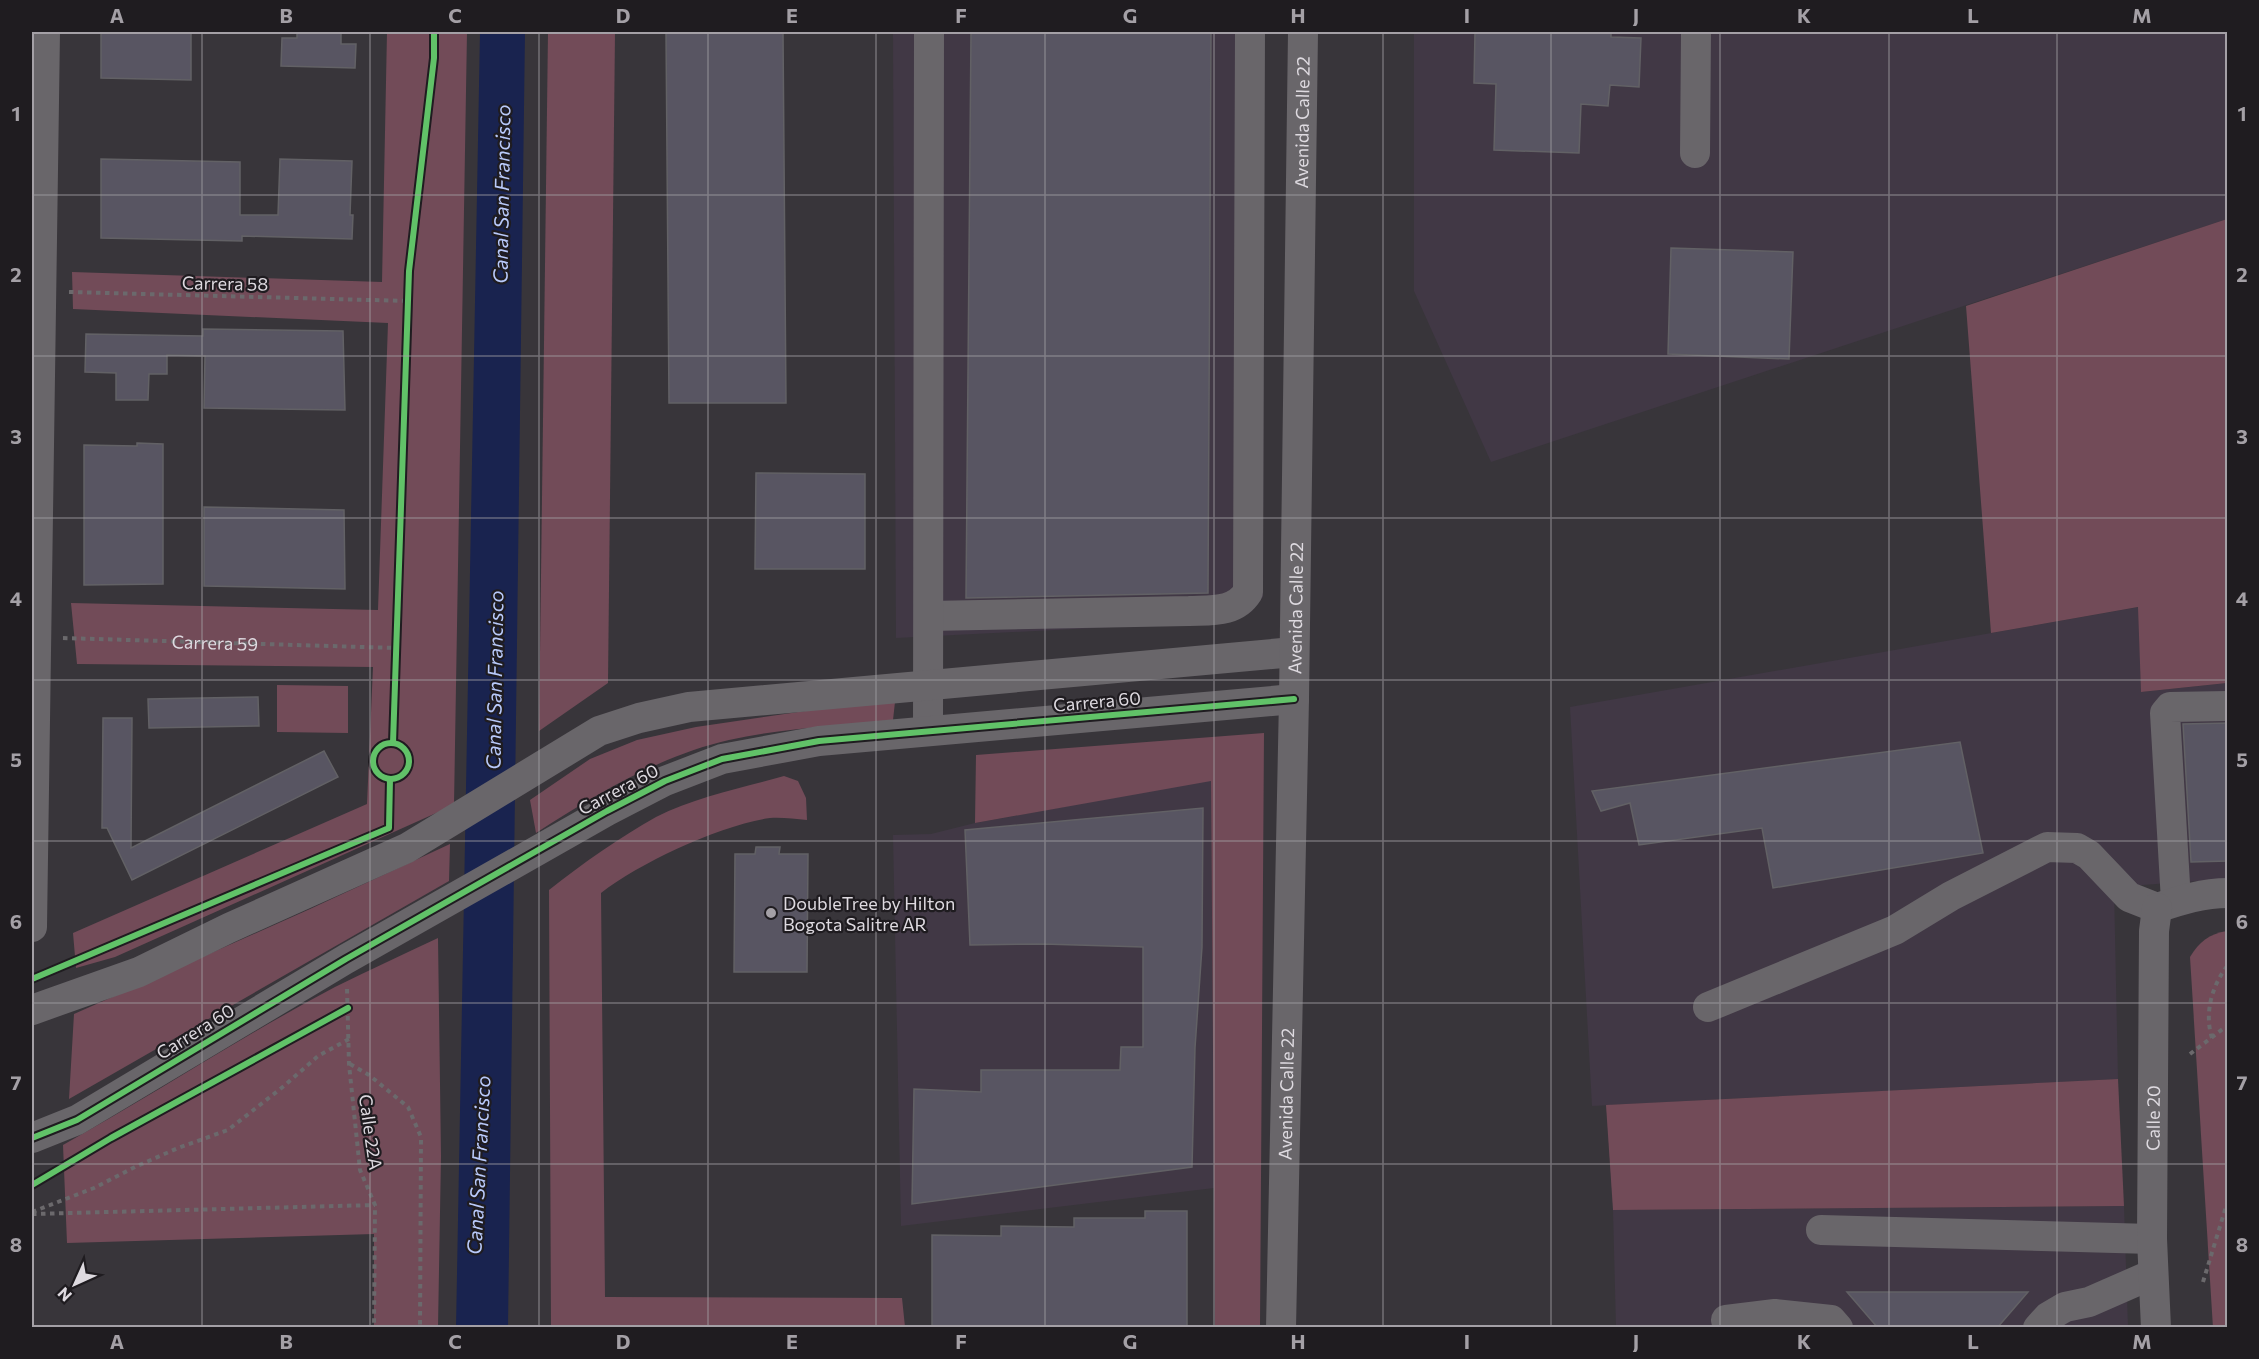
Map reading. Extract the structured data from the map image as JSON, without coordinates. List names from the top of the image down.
{
  "streets": {
    "street": ["Avenida Calle 22", "Carrera 60", "Calle 20"],
    "path": ["Carrera 58", "Carrera 59", "Calle 22A"]
  },
  "crossings": [
    ["Avenida Calle 22", "Carrera 60"]
  ],
  "water": ["Canal San Francisco"],
  "places": ["DoubleTree by Hilton Bogota Salitre AR"],
  "north": "bottom left",
  "grid": {
    "columns": [
      "A",
      "B",
      "C",
      "D",
      "E",
      "F",
      "G",
      "H",
      "I",
      "J",
      "K",
      "L",
      "M"
    ],
    "rows": [
      "1",
      "2",
      "3",
      "4",
      "5",
      "6",
      "7",
      "8"
    ]
  }
}
